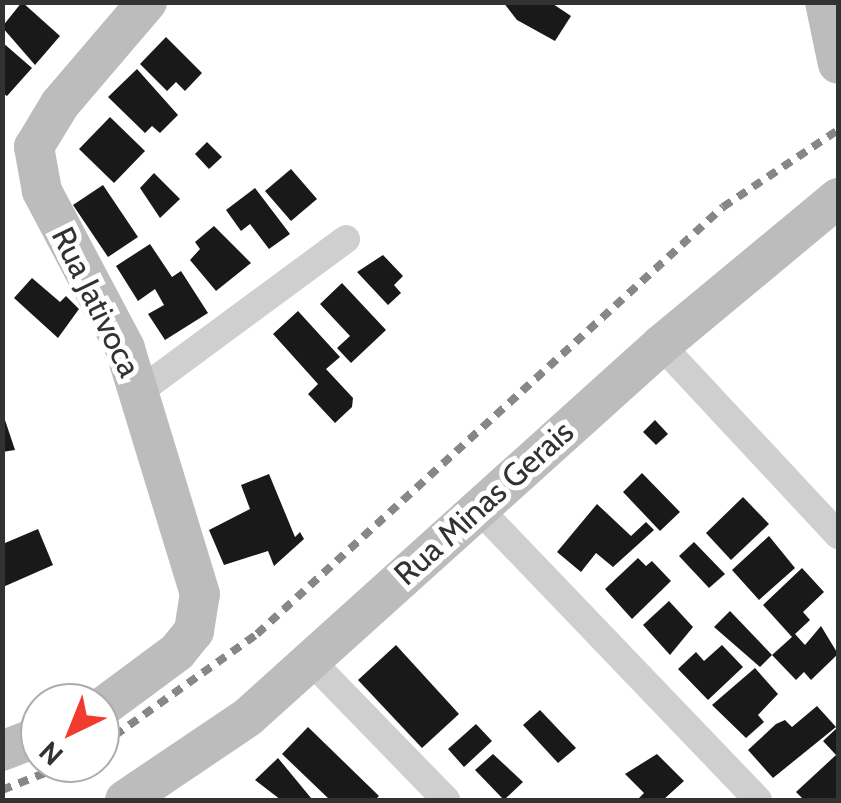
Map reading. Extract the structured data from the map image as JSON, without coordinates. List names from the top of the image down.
{
  "streets": {
    "main road": ["Rua Jativoca", "Rua Minas Gerais"]
  },
  "north": "bottom left"
}
